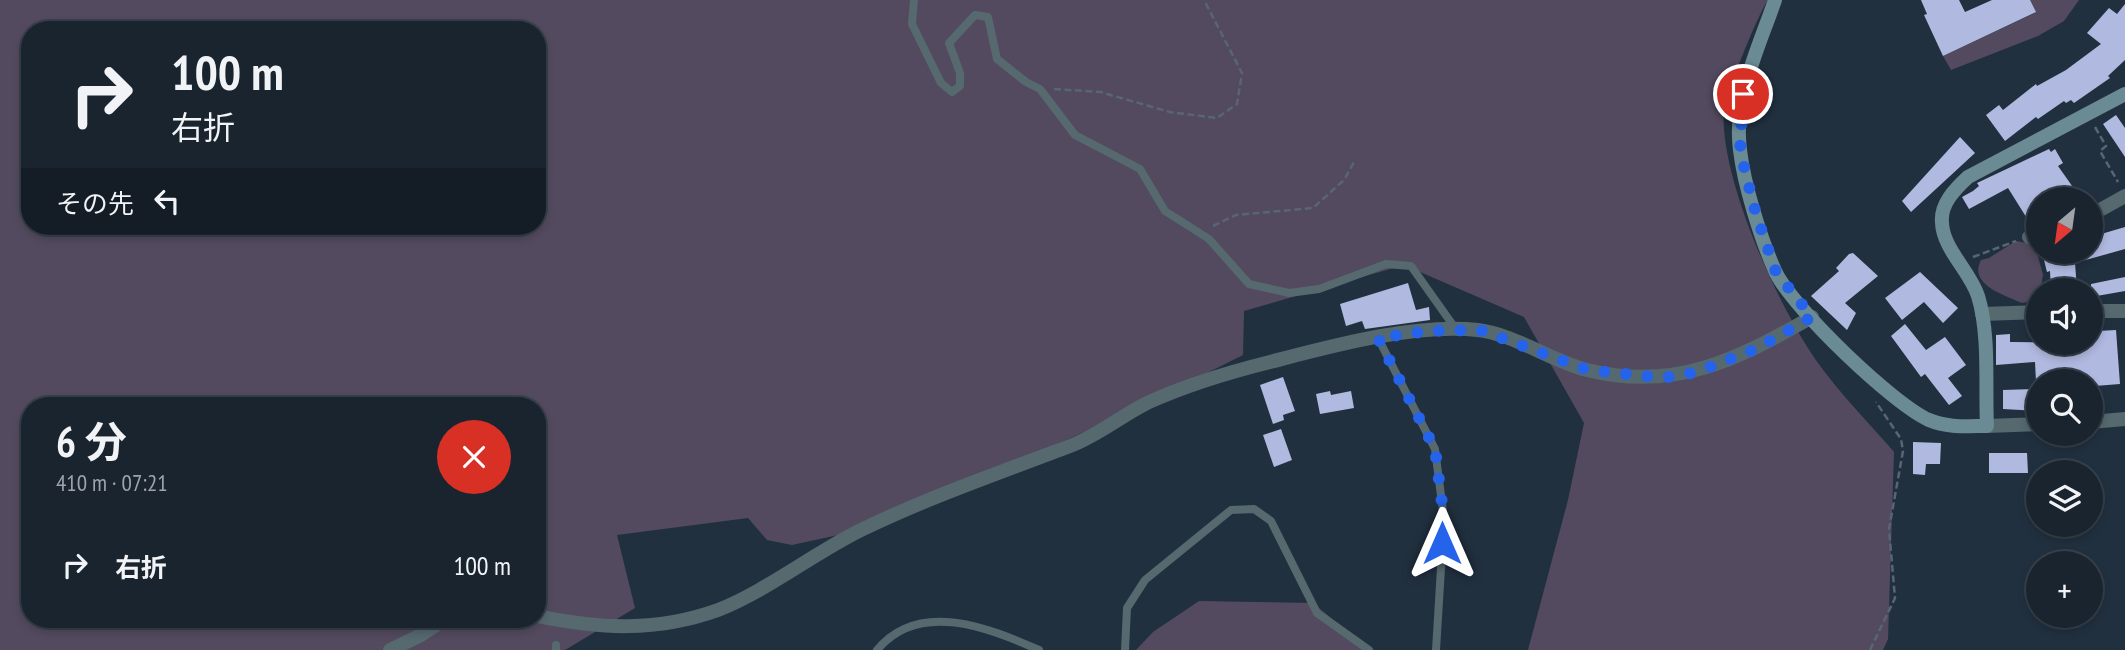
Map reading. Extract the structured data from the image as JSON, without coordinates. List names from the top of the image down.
{
  "north": "bottom left",
  "page": {
    "turn": ["100 m", "右折"],
    "then": "その先",
    "map_buttons": "+",
    "heading": ["6 分", "410 m · 07:21"],
    "list": [
      {
        "name": "右折",
        "value": "100 m"
      }
    ]
  }
}
